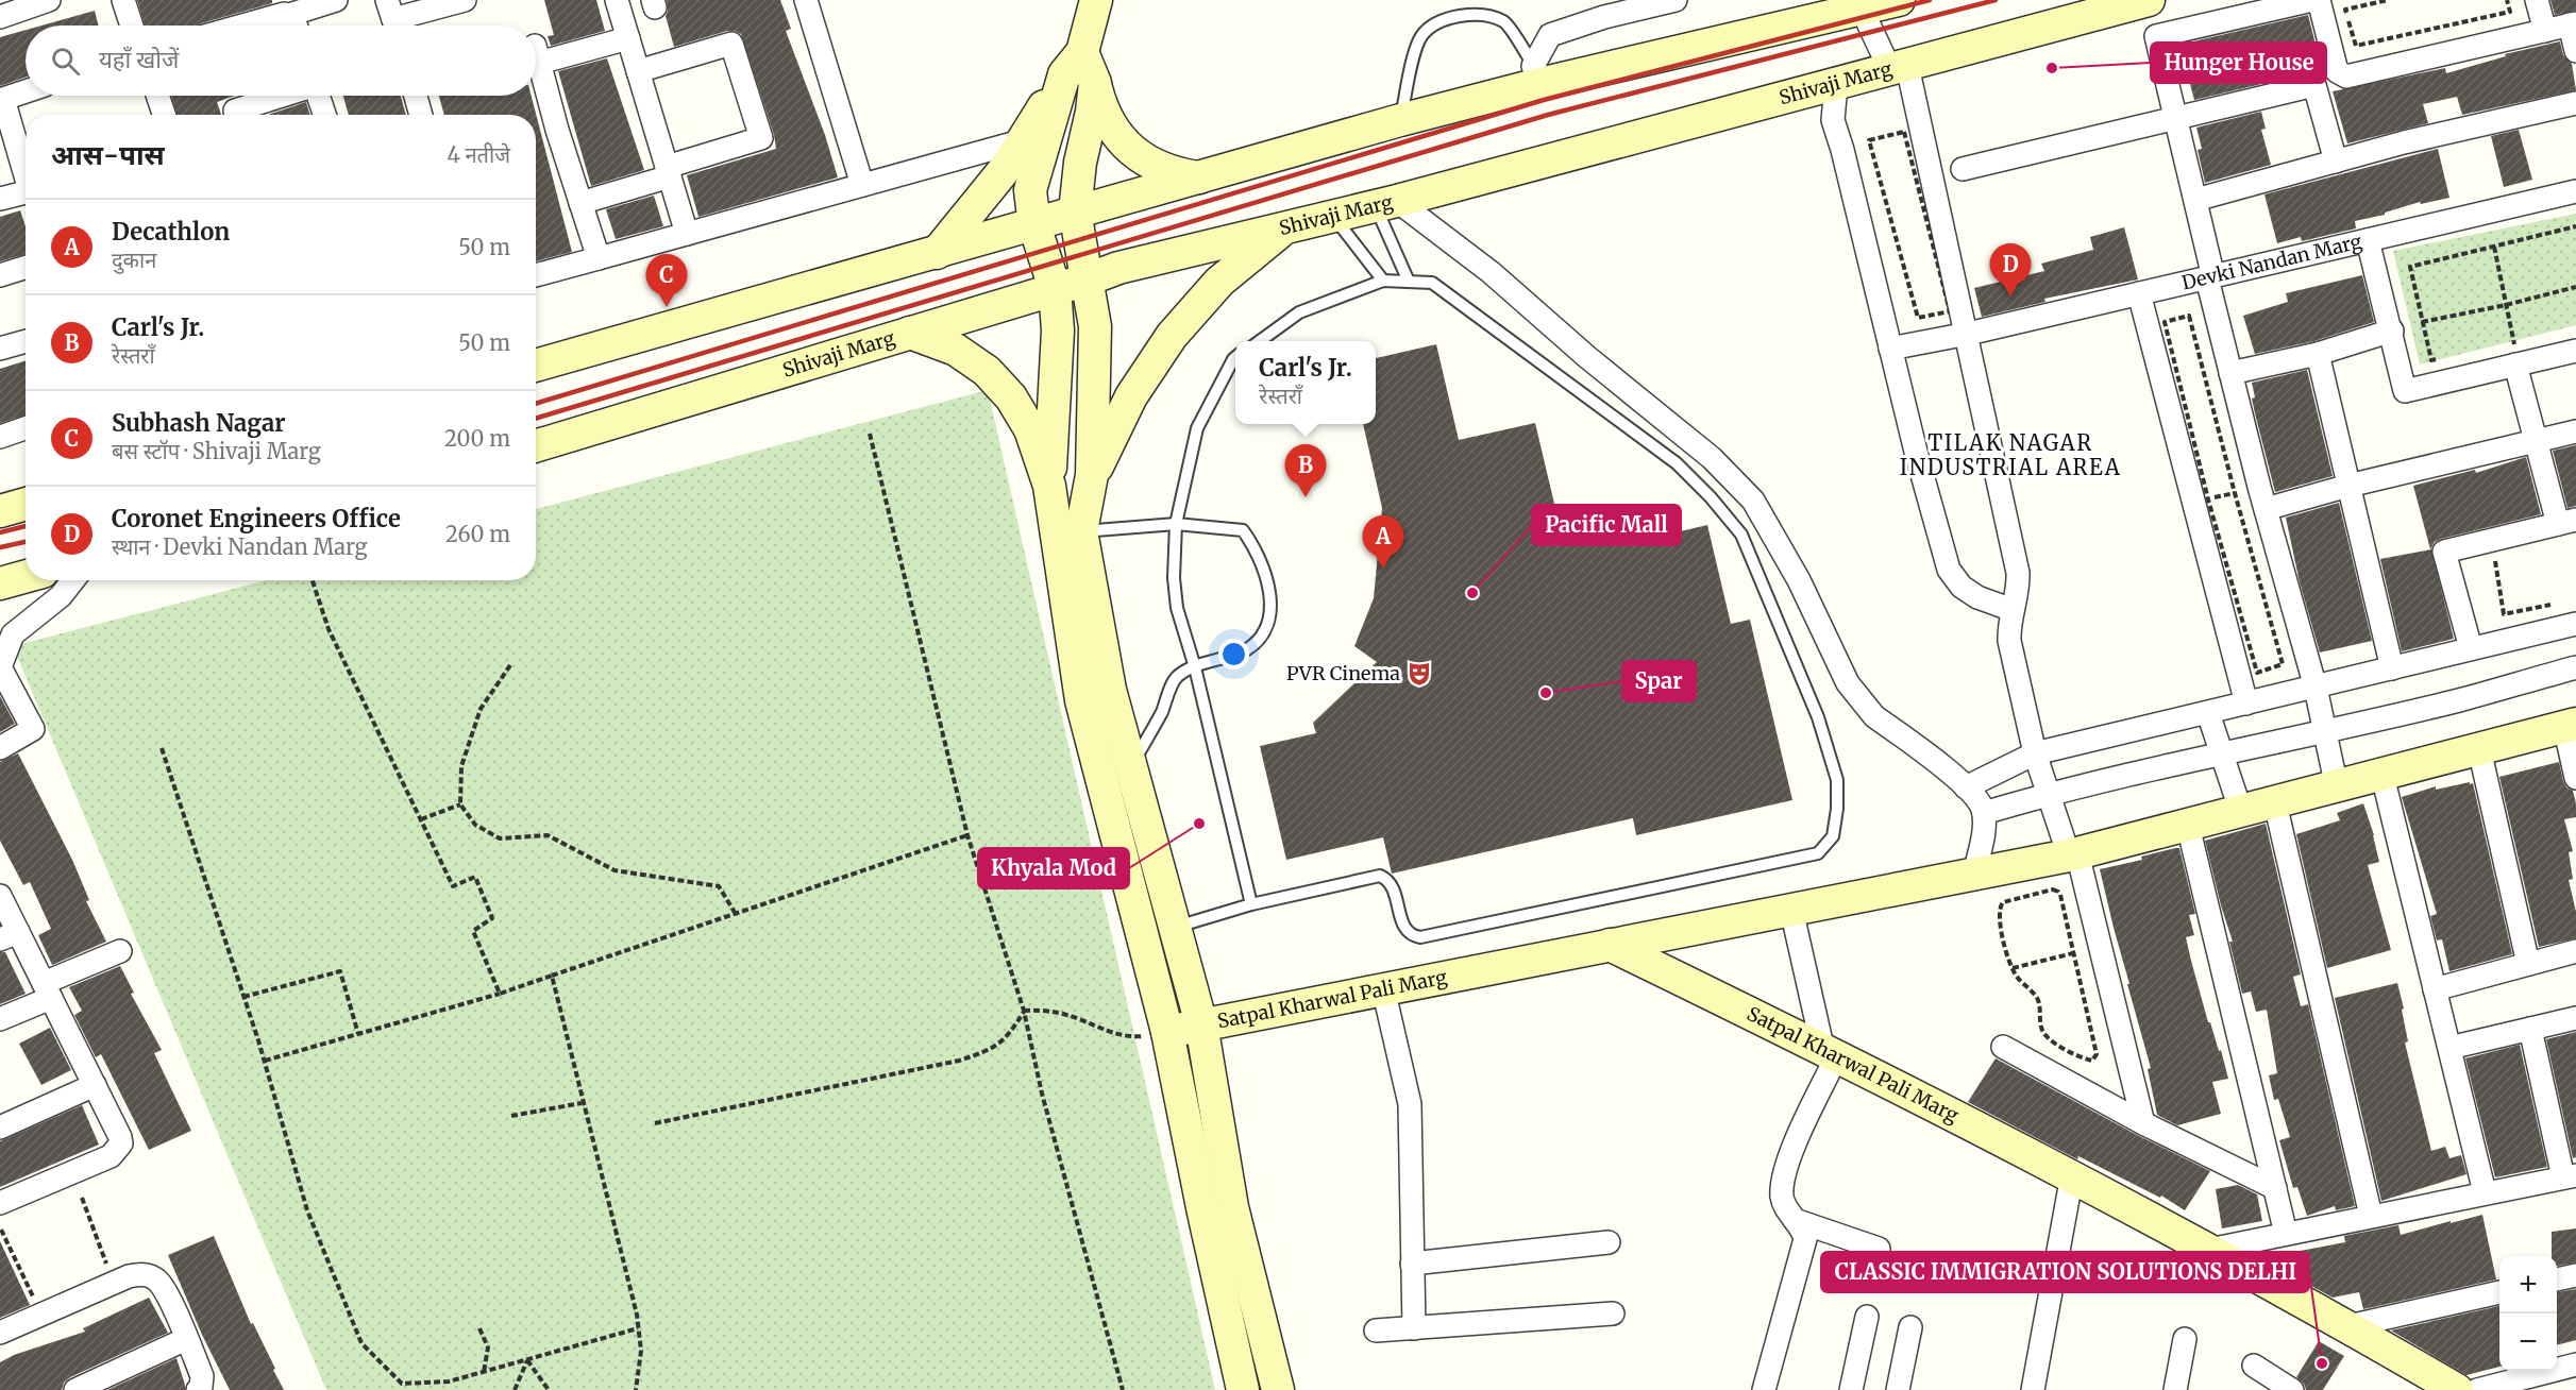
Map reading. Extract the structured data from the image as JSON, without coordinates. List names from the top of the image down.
{
  "streets": {
    "street": ["Shivaji Marg", "Devki Nandan Marg", "Satpal Kharwal Pali Marg"]
  },
  "districts": ["TILAK NAGAR INDUSTRIAL AREA"],
  "places": {
    "other": [
      "Hunger House",
      "Pacific Mall",
      "Spar",
      "Khyala Mod",
      "CLASSIC IMMIGRATION SOLUTIONS DELHI"
    ],
    "theatre": ["PVR Cinema"]
  },
  "page": {
    "search": "यहाँ खोजें",
    "heading": ["आस-पास", "4 नतीजे"],
    "list": [
      {
        "mark": "A",
        "name": "Decathlon",
        "note": "दुकान",
        "value": "50 m"
      },
      {
        "mark": "B",
        "name": "Carl's Jr.",
        "note": "रेस्तराँ",
        "value": "50 m"
      },
      {
        "mark": "C",
        "name": "Subhash Nagar",
        "note": "बस स्टॉप · Shivaji Marg",
        "value": "200 m"
      },
      {
        "mark": "D",
        "name": "Coronet Engineers Office",
        "note": "स्थान · Devki Nandan Marg",
        "value": "260 m"
      }
    ],
    "pins": [
      "D",
      "C",
      "B",
      "A"
    ],
    "popup": ["Carl's Jr.", "रेस्तराँ"],
    "map_buttons": ["+", "−"]
  }
}
